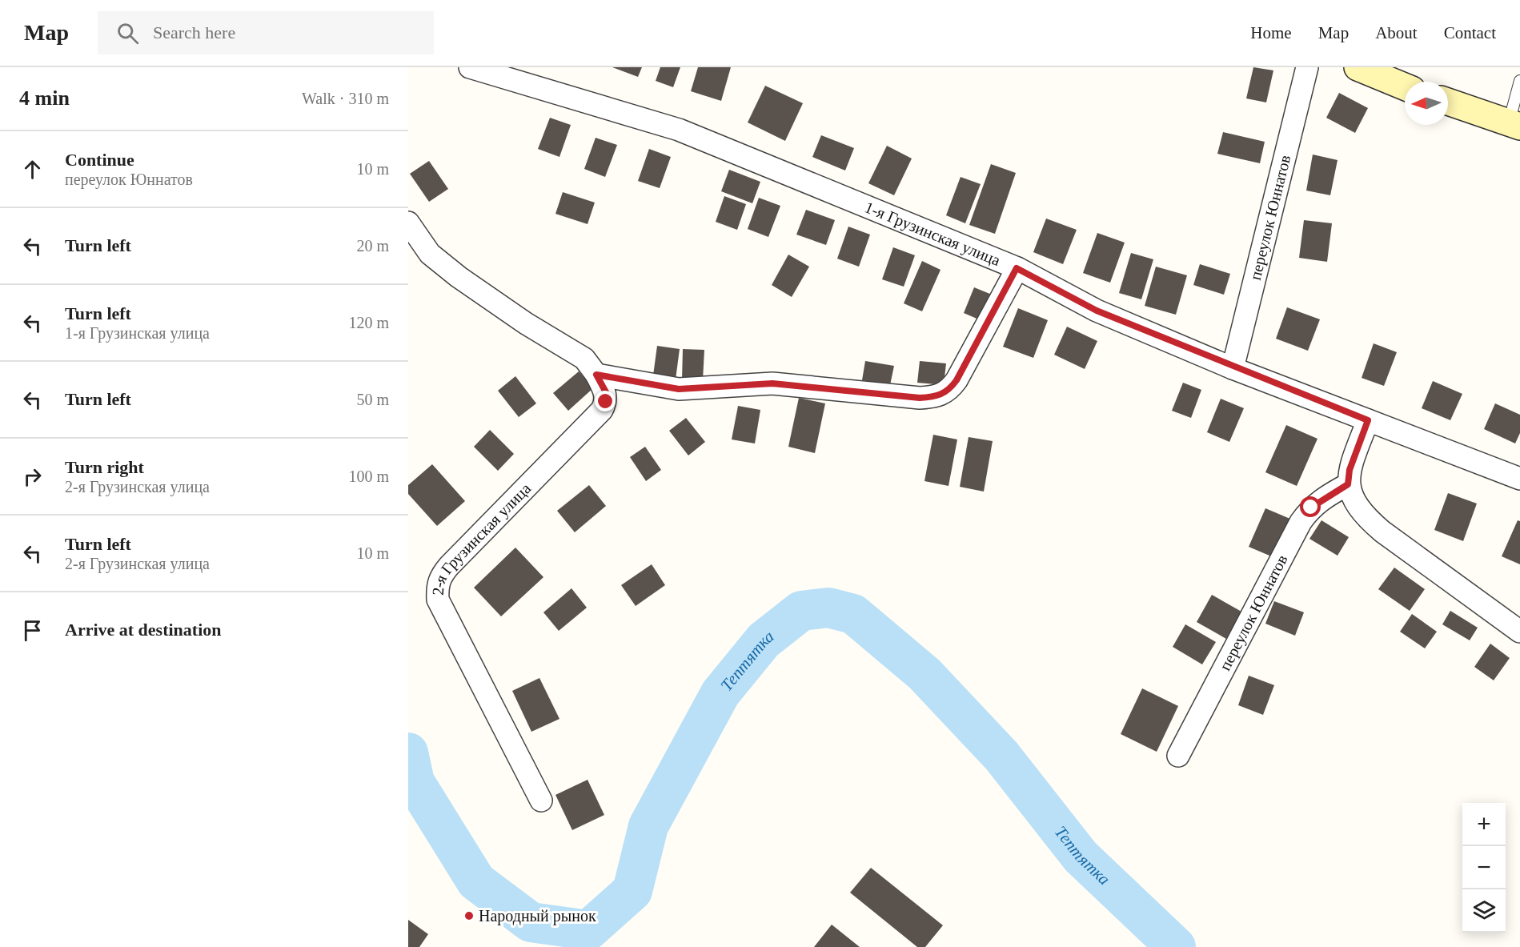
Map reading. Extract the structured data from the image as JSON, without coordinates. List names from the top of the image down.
{
  "streets": {
    "street": ["переулок Юннатов", "1-я Грузинская улица", "2-я Грузинская улица"]
  },
  "crossings": [
    ["переулок Юннатов", "1-я Грузинская улица"]
  ],
  "water": ["Тептятка"],
  "places": ["Народный рынок"],
  "north": "left",
  "page": {
    "header": "Map",
    "search": "Search here",
    "nav": [
      "Home",
      "Map",
      "About",
      "Contact"
    ],
    "heading": ["4 min", "Walk · 310 m"],
    "list": [
      ["Continue", "переулок Юннатов", "10 m"],
      ["Turn left", "20 m"],
      ["Turn left", "1-я Грузинская улица", "120 m"],
      ["Turn left", "50 m"],
      ["Turn right", "2-я Грузинская улица", "100 m"],
      ["Turn left", "2-я Грузинская улица", "10 m"],
      "Arrive at destination"
    ],
    "map_buttons": ["+", "−"]
  }
}
